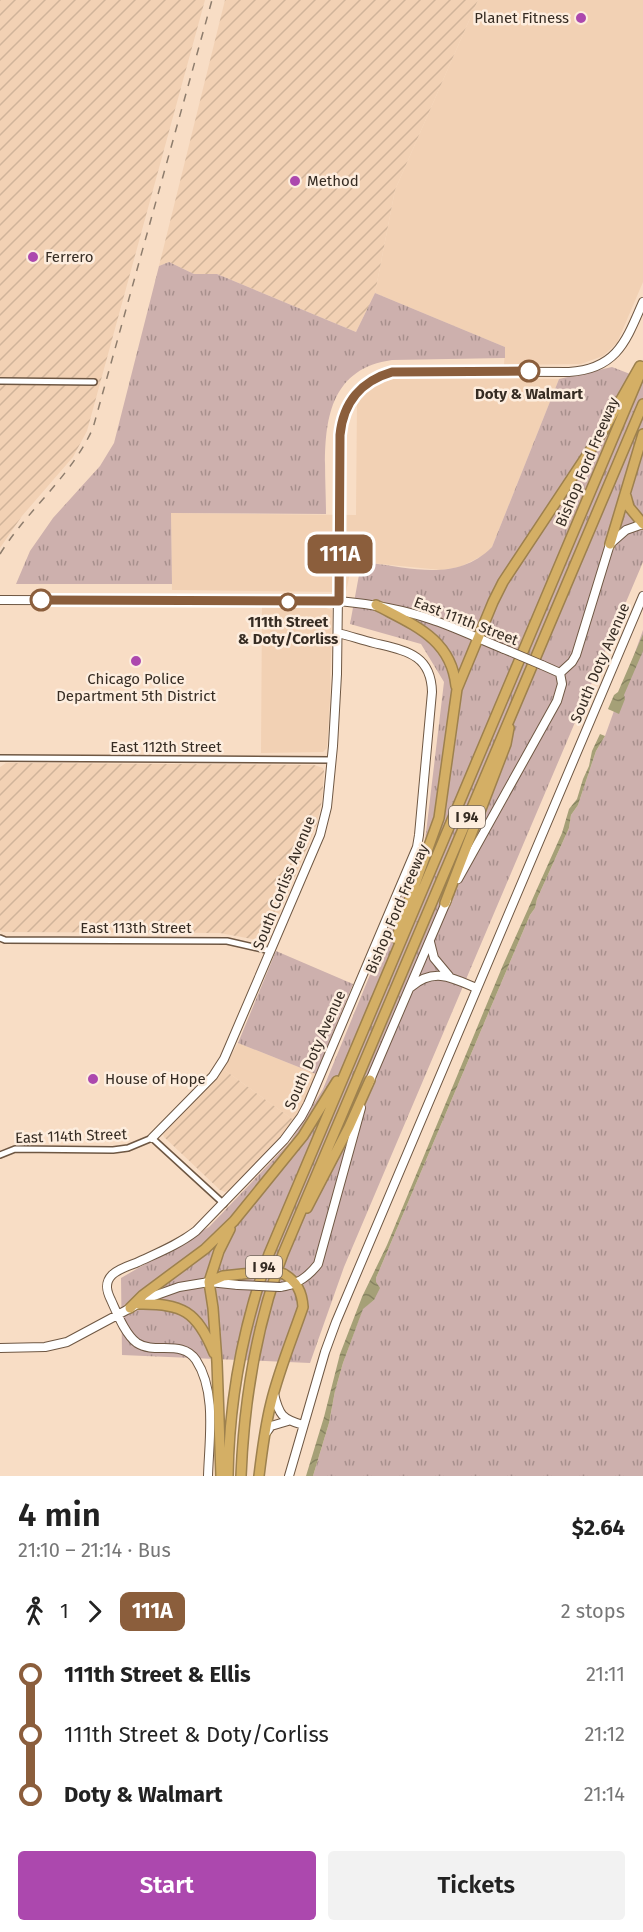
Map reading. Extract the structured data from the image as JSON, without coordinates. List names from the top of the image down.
{
  "streets": {
    "highway": ["Bishop Ford Freeway", "I 94"],
    "street": [
      "East 111th Street",
      "South Doty Avenue",
      "East 112th Street",
      "South Corliss Avenue",
      "East 113th Street",
      "East 114th Street"
    ]
  },
  "crossings": [
    ["East 111th Street", "South Corliss Avenue"],
    ["South Doty Avenue", "South Corliss Avenue"],
    ["East 112th Street", "South Corliss Avenue"],
    ["South Corliss Avenue", "East 113th Street"],
    ["South Corliss Avenue", "East 114th Street"]
  ],
  "places": [
    "Planet Fitness",
    "Method",
    "Ferrero",
    "Doty & Walmart",
    "111th Street & Doty/Corliss",
    "Chicago Police Department 5th District",
    "House of Hope"
  ],
  "lines": ["bus line 111A"],
  "page": {
    "on_map": "111A",
    "heading": ["4 min", "21:10 – 21:14 · Bus", "$2.64"],
    "legs": ["1", "111A", "2 stops"],
    "list": [
      {
        "name": "111th Street & Ellis",
        "value": "21:11"
      },
      {
        "name": "111th Street & Doty/Corliss",
        "value": "21:12"
      },
      {
        "name": "Doty & Walmart",
        "value": "21:14"
      }
    ],
    "buttons": ["Start", "Tickets"]
  }
}
